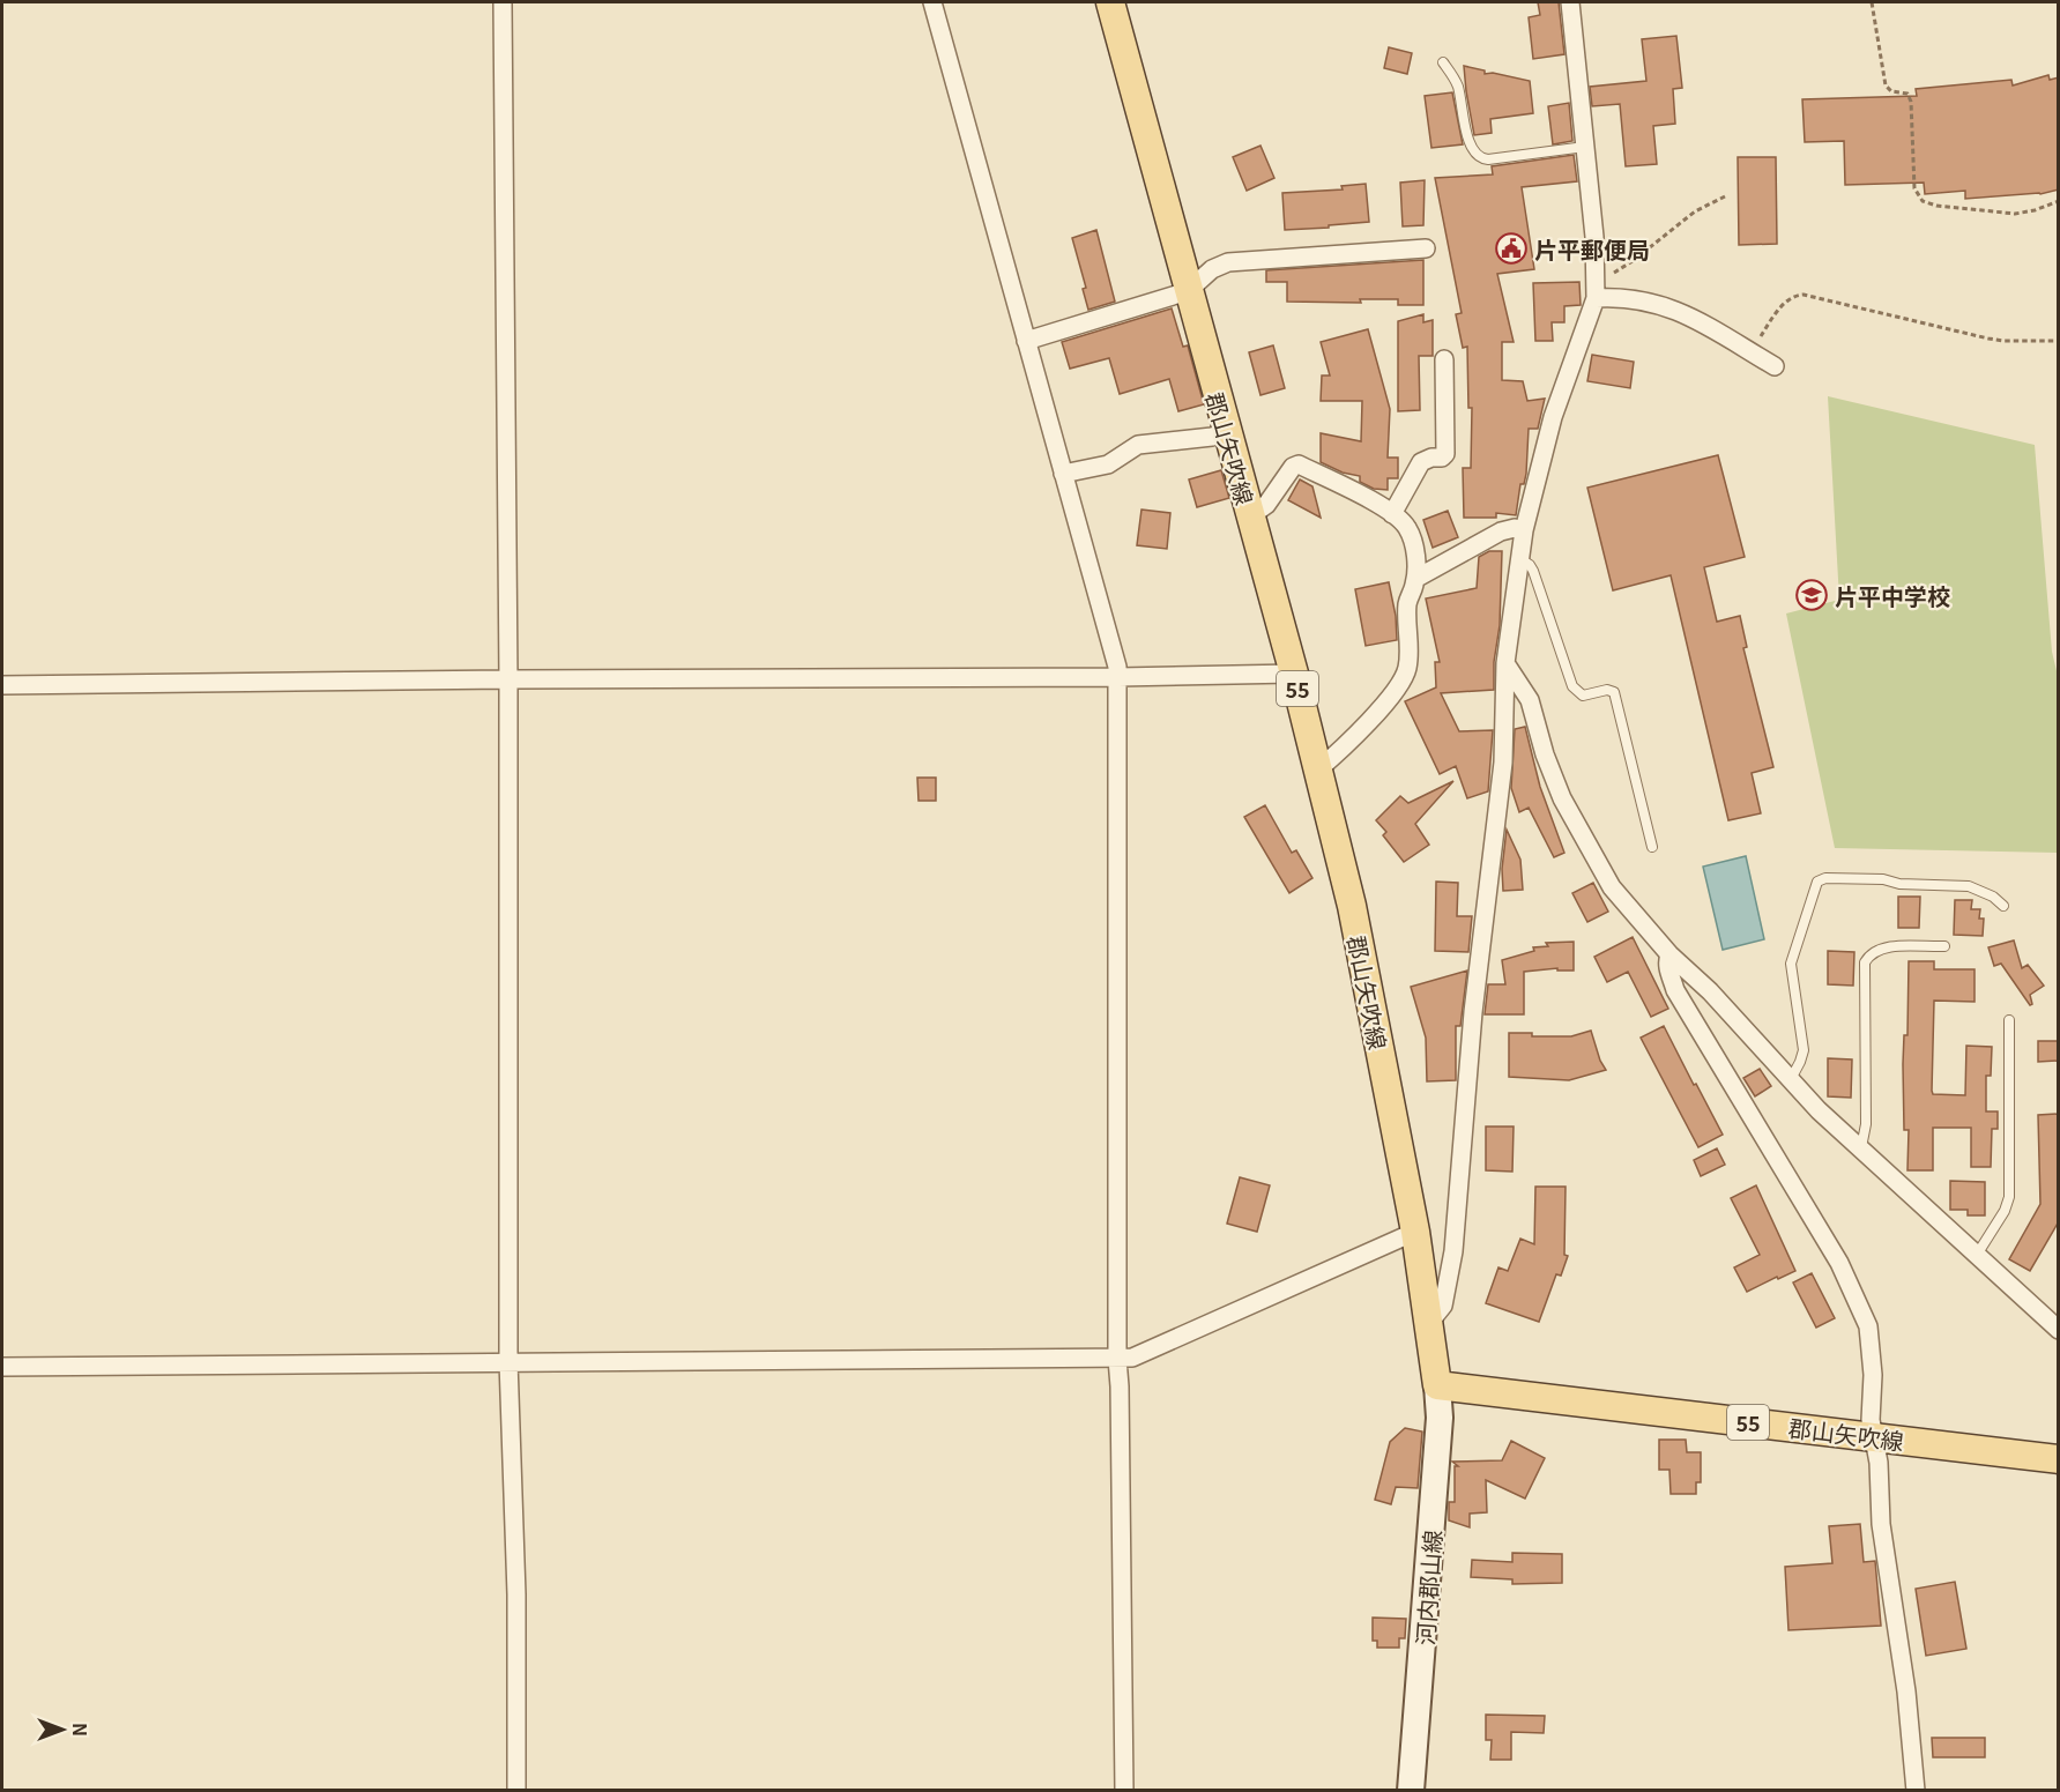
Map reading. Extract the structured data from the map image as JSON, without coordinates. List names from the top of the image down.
{
  "streets": {
    "main road": ["郡山矢吹線", "55", "河内郡山線"]
  },
  "crossings": [
    ["郡山矢吹線", "河内郡山線"]
  ],
  "places": {
    "public building": ["片平郵便局"],
    "school or university": ["片平中学校"]
  },
  "north": "right"
}
